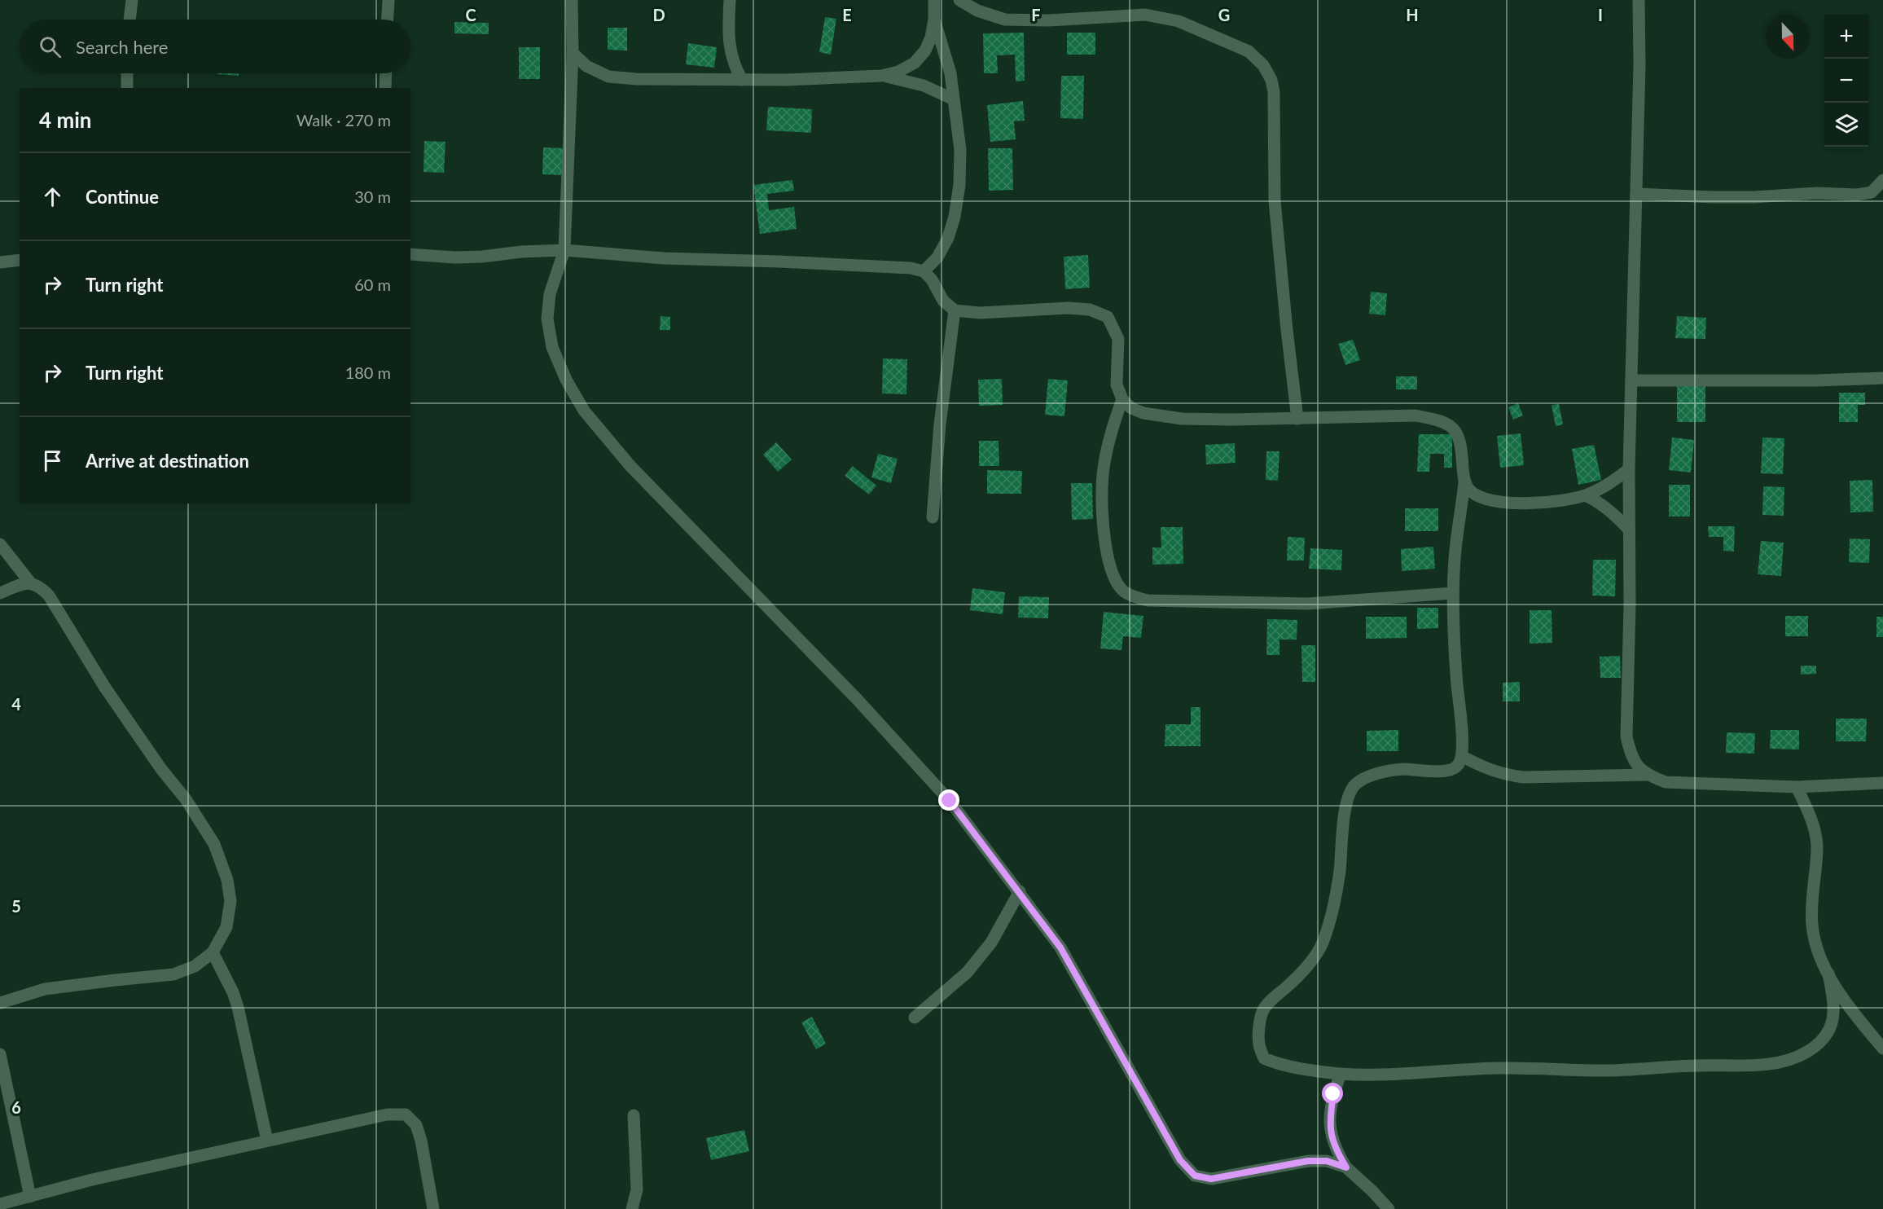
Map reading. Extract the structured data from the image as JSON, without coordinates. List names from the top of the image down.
{
  "north": "bottom",
  "page": {
    "map_buttons": ["+", "−"],
    "search": "Search here",
    "heading": ["4 min", "Walk · 270 m"],
    "list": [
      ["Continue", "30 m"],
      ["Turn right", "60 m"],
      ["Turn right", "180 m"],
      "Arrive at destination"
    ]
  },
  "grid": {
    "columns": [
      "C",
      "D",
      "E",
      "F",
      "G",
      "H",
      "I"
    ],
    "rows": ["4", "5", "6"]
  }
}
